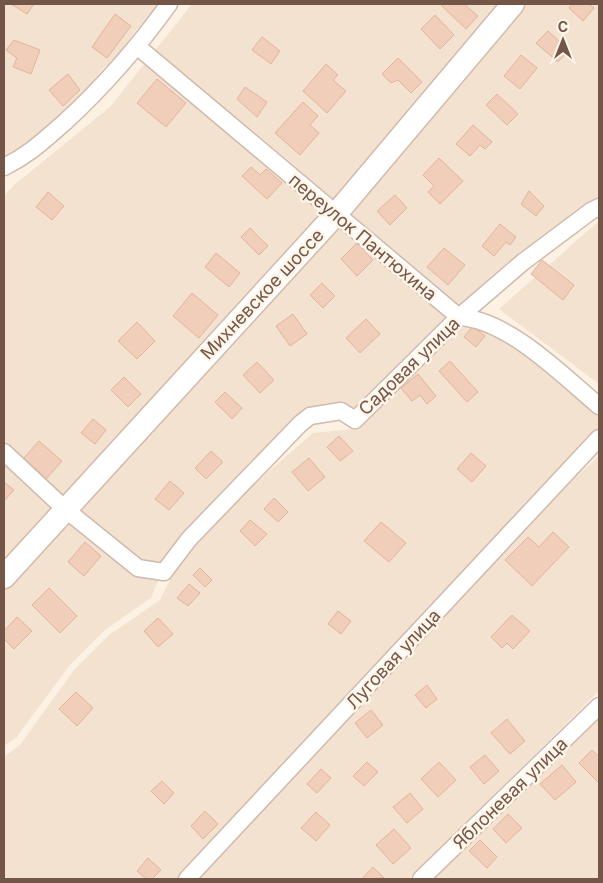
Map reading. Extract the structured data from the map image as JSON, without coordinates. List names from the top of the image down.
{
  "streets": {
    "street": [
      "переулок Пантюхина",
      "Михневское шоссе",
      "Садовая улица",
      "Луговая улица",
      "Яблоневая улица"
    ]
  },
  "crossings": [
    ["переулок Пантюхина", "Михневское шоссе"],
    ["переулок Пантюхина", "Садовая улица"],
    ["Михневское шоссе", "Садовая улица"]
  ],
  "north": "top"
}
